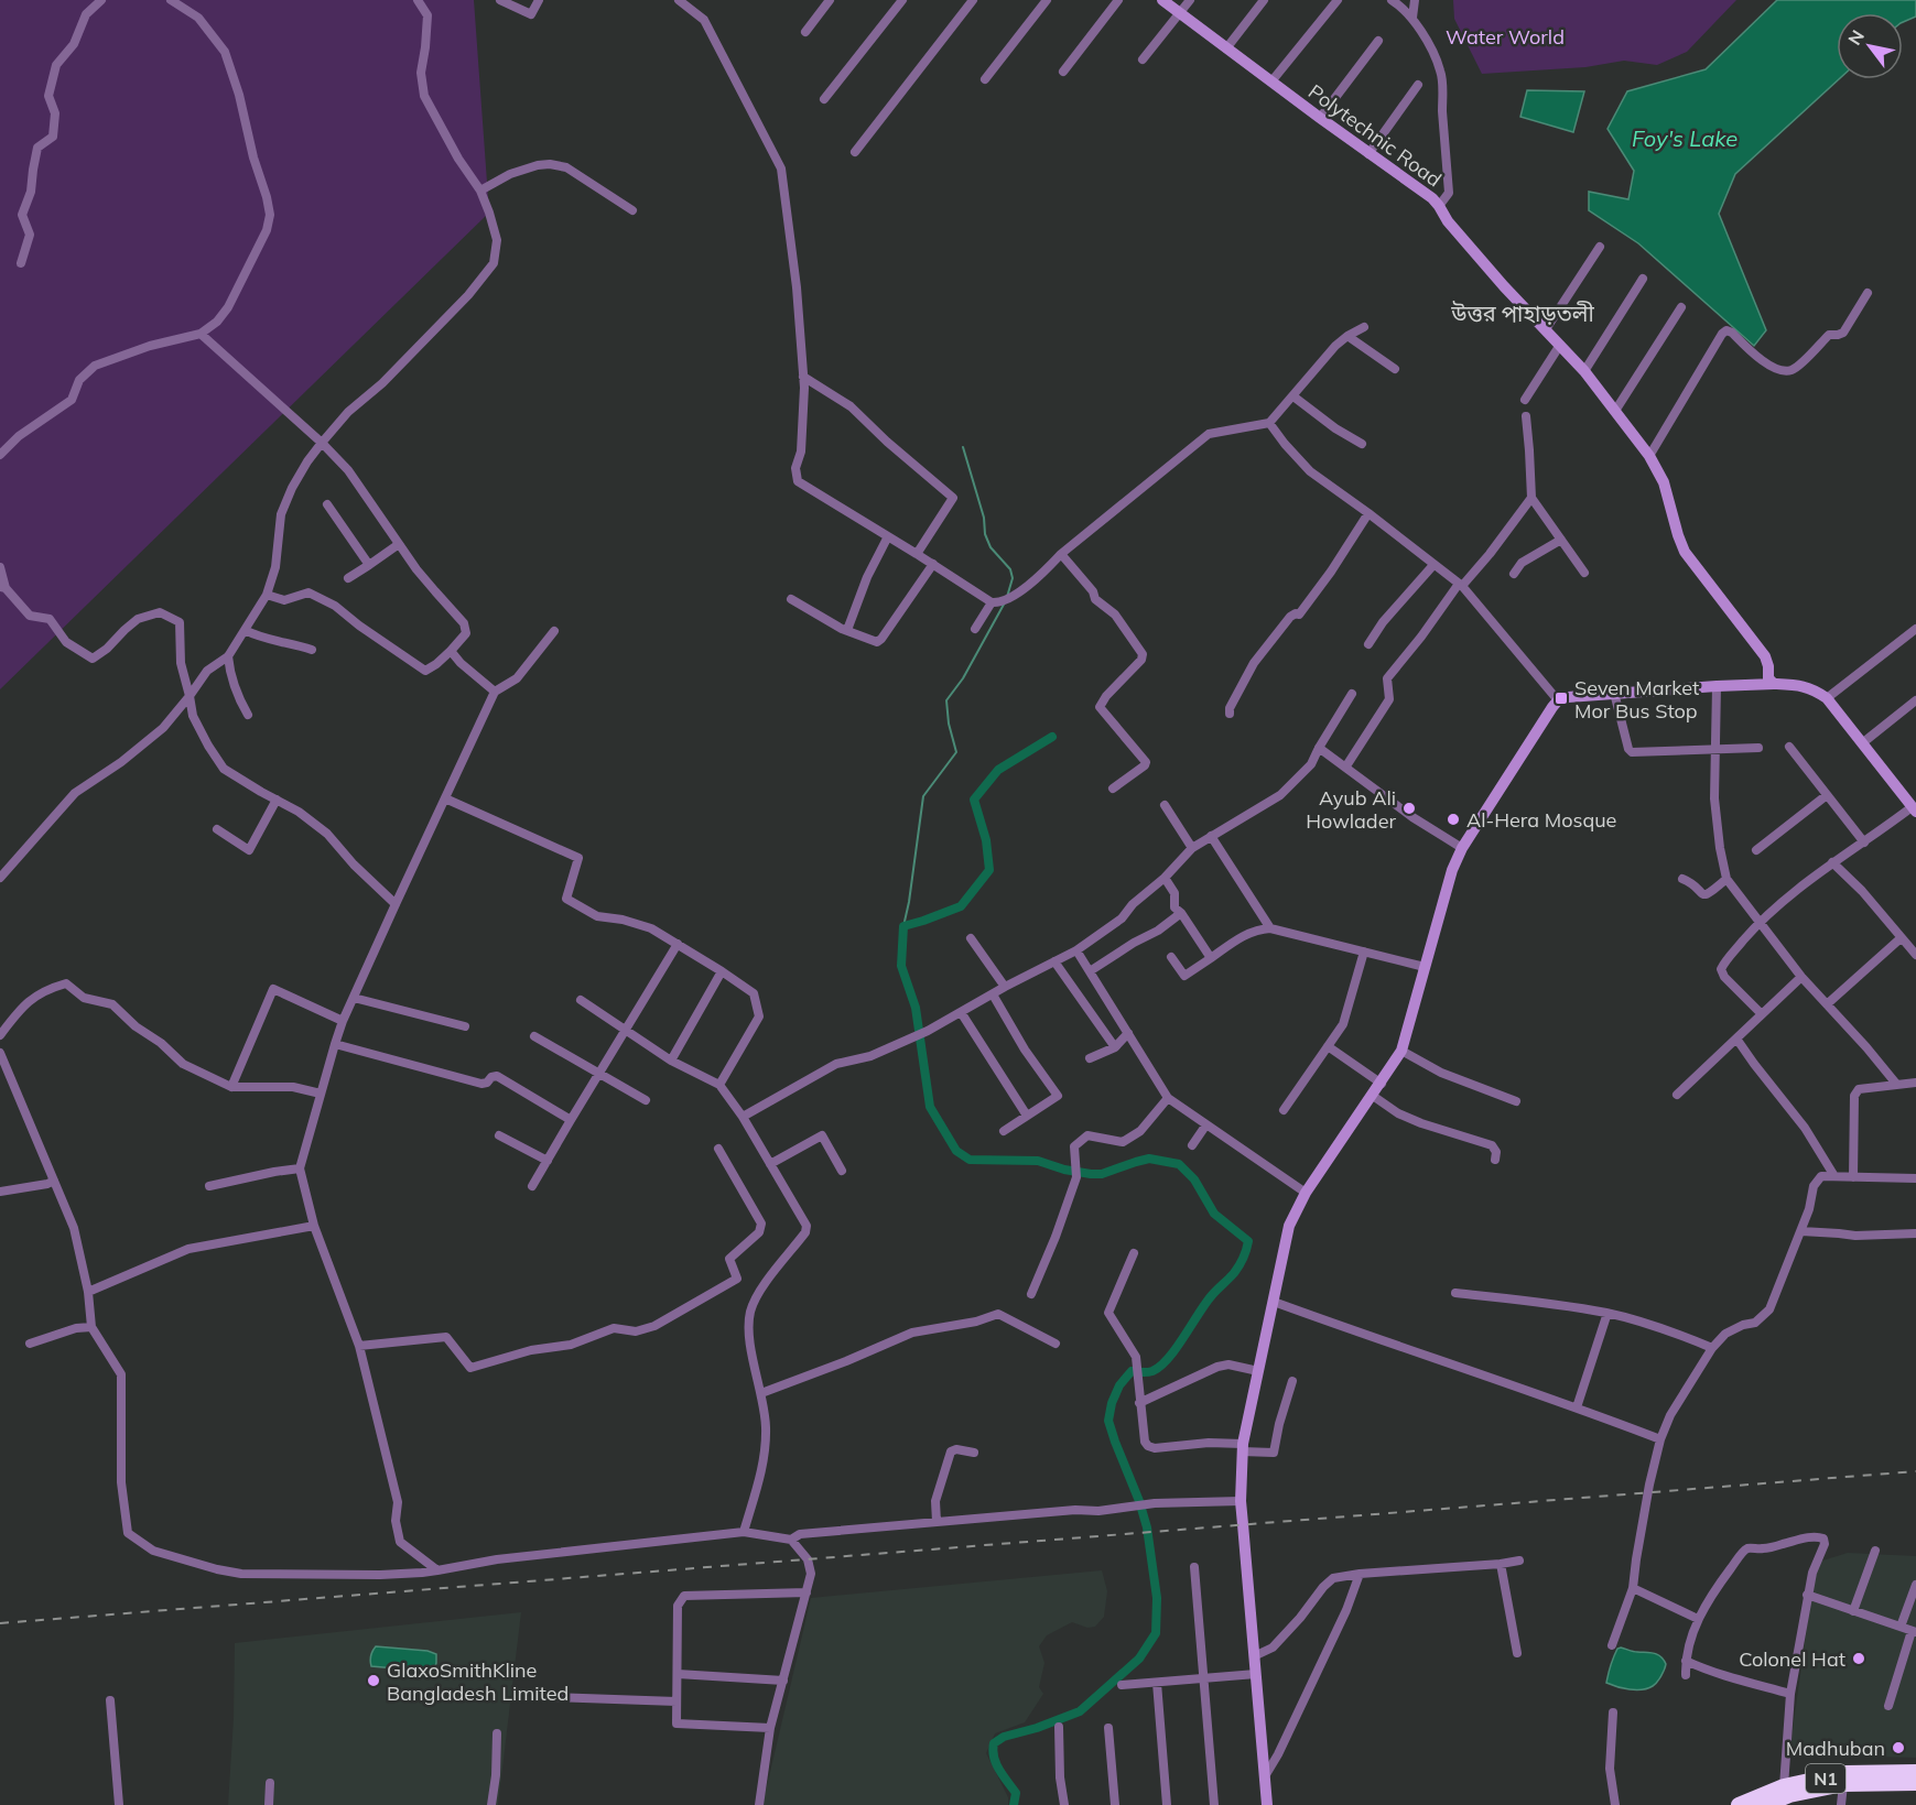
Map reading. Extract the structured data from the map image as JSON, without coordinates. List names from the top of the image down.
{
  "streets": {
    "highway": ["N1"],
    "street": ["Polytechnic Road"]
  },
  "districts": ["উত্তর পাহাড়তলী"],
  "water": ["Foy's Lake"],
  "parks": ["Water World"],
  "places": {
    "transit": ["Seven Market Mor Bus Stop"],
    "other": [
      "Ayub Ali Howlader",
      "Al-Hera Mosque",
      "Colonel Hat",
      "GlaxoSmithKline Bangladesh Limited",
      "Madhuban"
    ]
  },
  "north": "top left"
}
